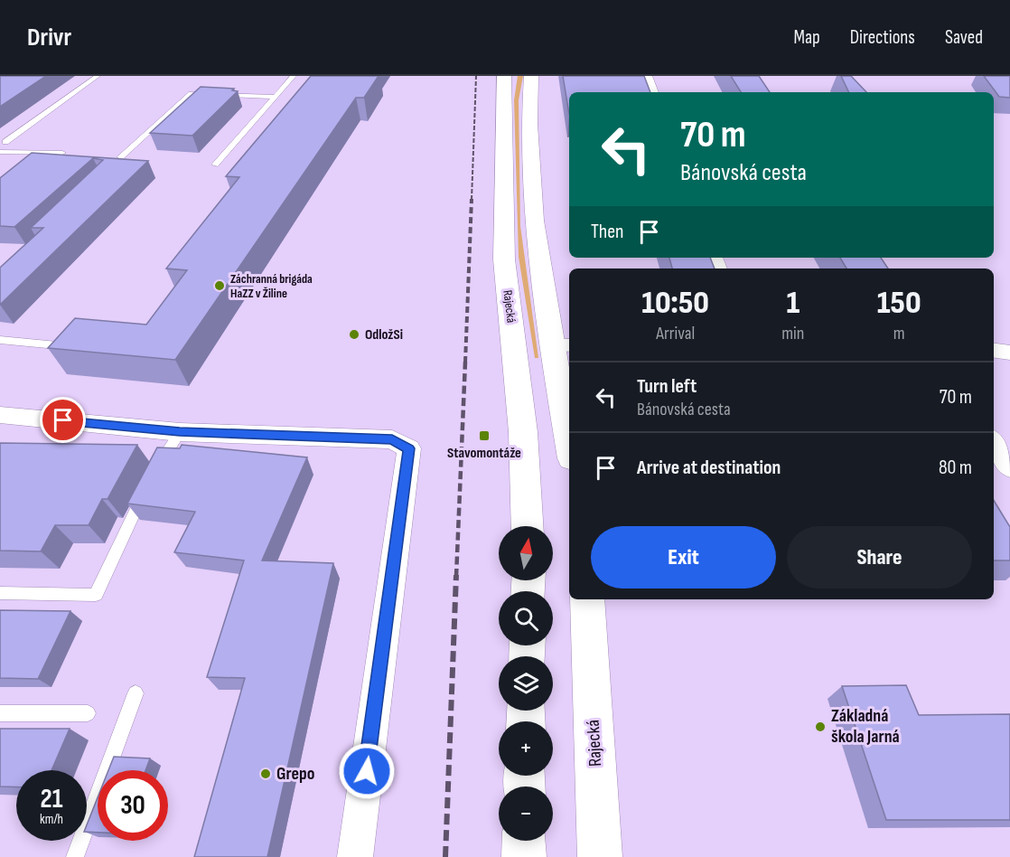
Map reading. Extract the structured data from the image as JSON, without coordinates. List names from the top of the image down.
{
  "streets": {
    "main road": ["Rajecká"]
  },
  "places": {
    "other": [
      "Záchranná brigáda HaZZ v Žiline",
      "OdložSi",
      "Základná škola Jarná",
      "Grepo"
    ],
    "transit": ["Stavomontáže"]
  },
  "north": "top",
  "page": {
    "header": "Drivr",
    "nav": ["Map", "Directions", "Saved"],
    "turn": ["70 m", "Bánovská cesta"],
    "then": "Then",
    "eta": [
      "10:50",
      "Arrival",
      "1",
      "min",
      "150",
      "m"
    ],
    "list": [
      {
        "name": "Turn left",
        "note": "Bánovská cesta",
        "value": "70 m"
      },
      {
        "name": "Arrive at destination",
        "value": "80 m"
      }
    ],
    "buttons": ["Exit", "Share"],
    "map_buttons": ["+", "−"],
    "speed": "21 km/h",
    "limit": "30"
  }
}
